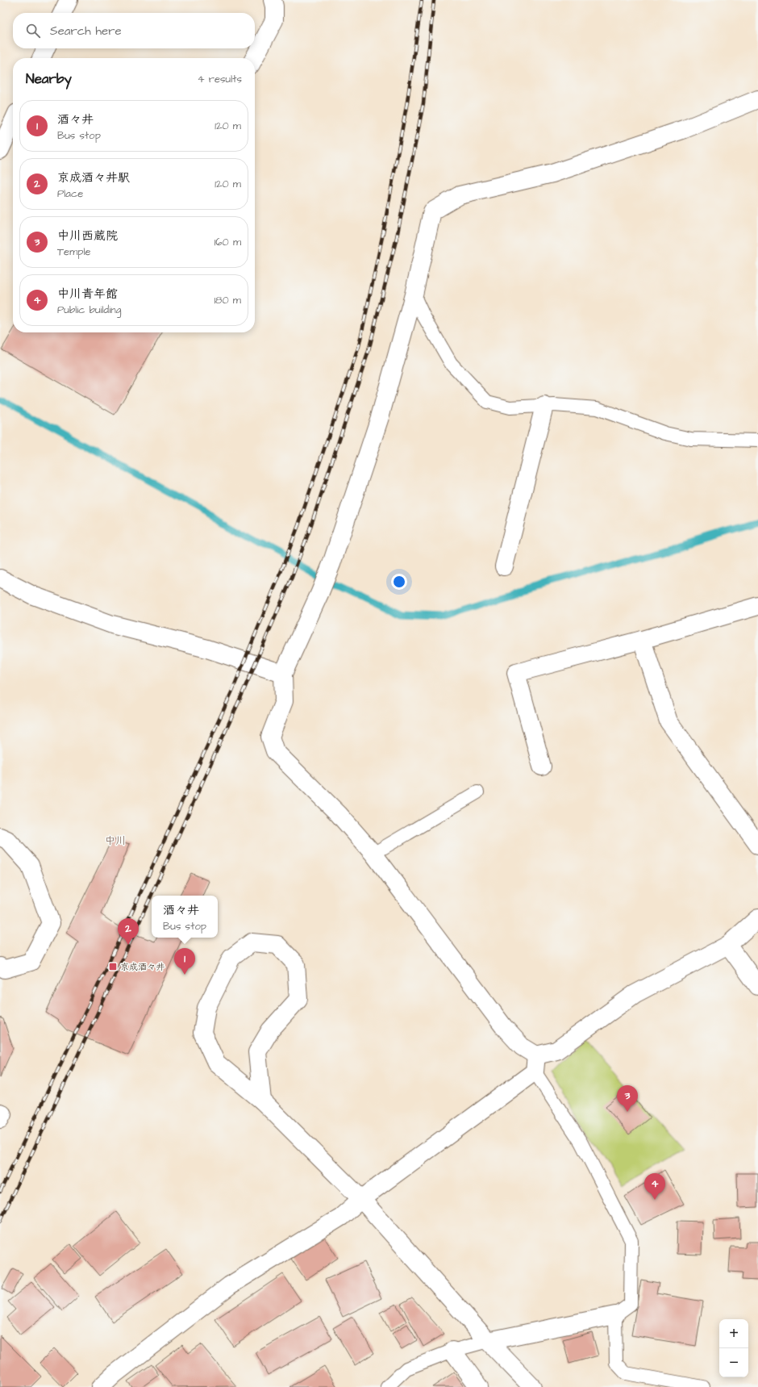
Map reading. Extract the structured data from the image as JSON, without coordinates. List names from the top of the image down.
{
  "districts": ["中川"],
  "places": {
    "transit": ["京成酒々井"]
  },
  "page": {
    "search": "Search here",
    "heading": ["Nearby", "4 results"],
    "list": [
      {
        "mark": "1",
        "name": "酒々井",
        "note": "Bus stop",
        "value": "120 m"
      },
      {
        "mark": "2",
        "name": "京成酒々井駅",
        "note": "Place",
        "value": "120 m"
      },
      {
        "mark": "3",
        "name": "中川西蔵院",
        "note": "Temple",
        "value": "160 m"
      },
      {
        "mark": "4",
        "name": "中川青年館",
        "note": "Public building",
        "value": "180 m"
      }
    ],
    "popup": ["酒々井", "Bus stop"],
    "pins": [
      "2",
      "1",
      "3",
      "4"
    ],
    "map_buttons": ["+", "−"]
  }
}
